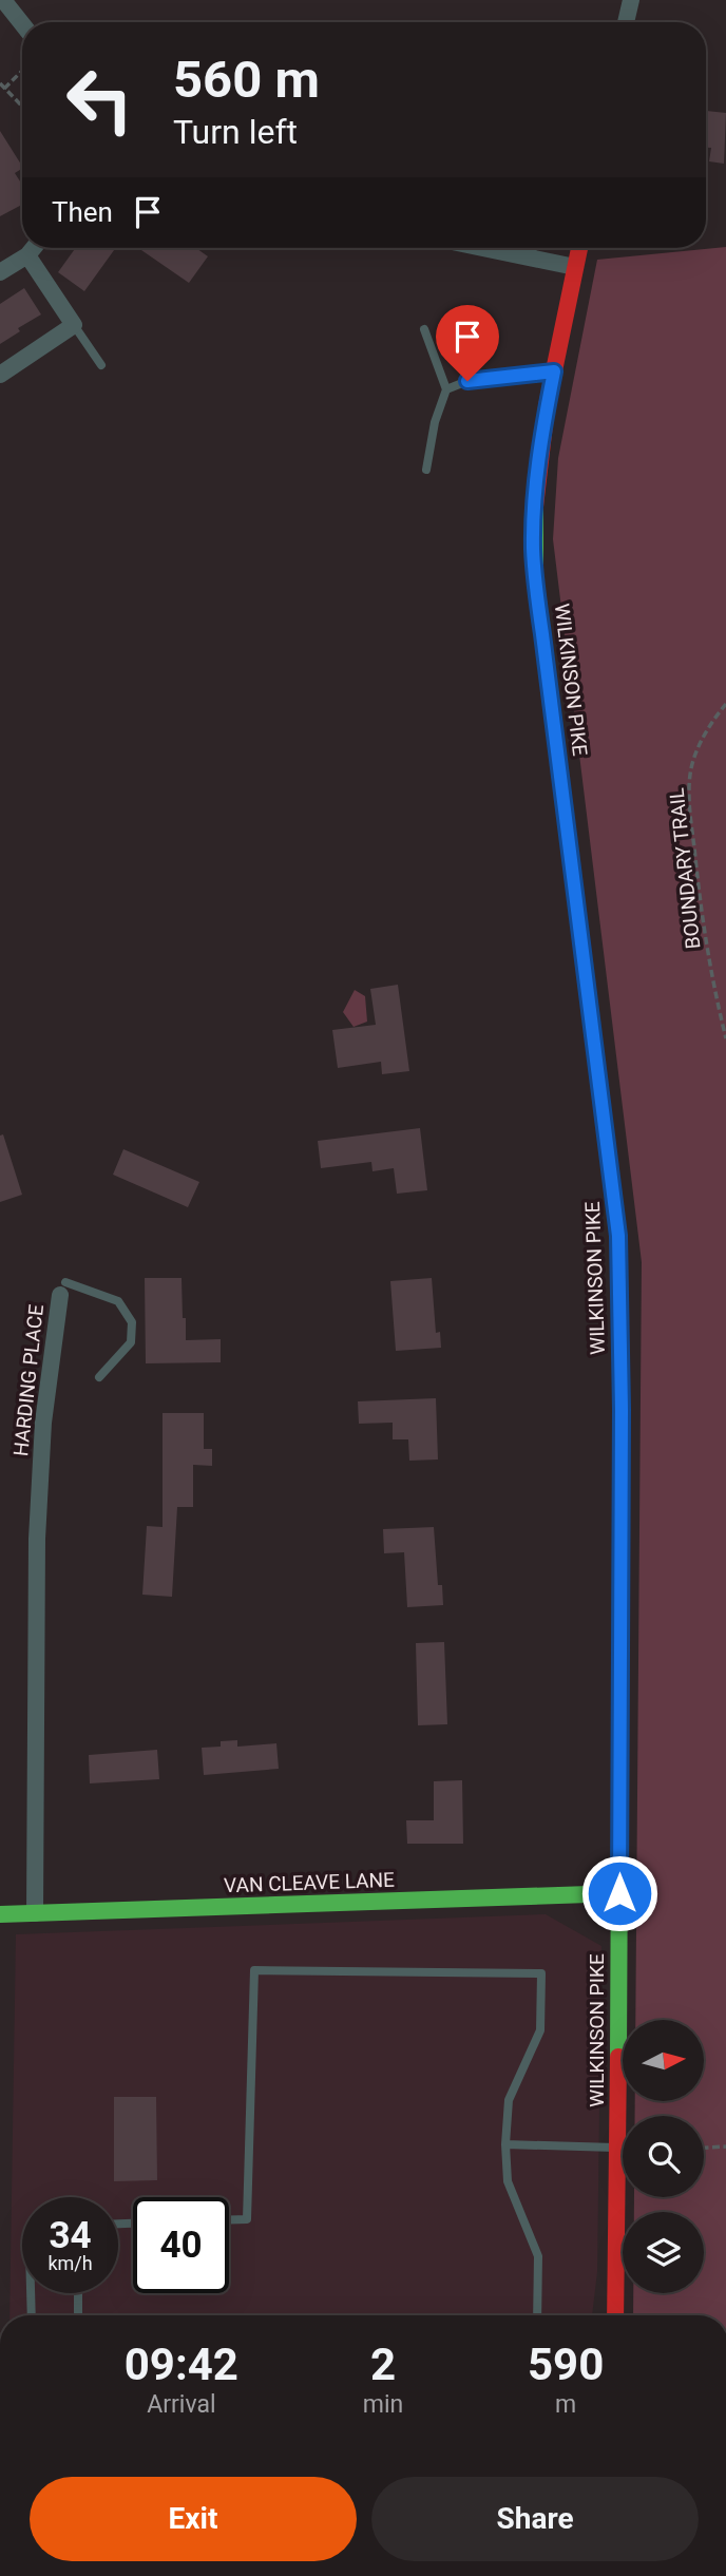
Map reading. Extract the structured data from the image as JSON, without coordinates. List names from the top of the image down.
{
  "streets": {
    "street": ["WILKINSON PIKE", "HARDING PLACE", "VAN CLEAVE LANE"],
    "path": ["BOUNDARY TRAIL"]
  },
  "crossings": [
    ["WILKINSON PIKE", "VAN CLEAVE LANE"],
    ["HARDING PLACE", "VAN CLEAVE LANE"]
  ],
  "north": "right",
  "page": {
    "turn": ["560 m", "Turn left"],
    "then": "Then",
    "speed": "34 km/h",
    "limit": "40",
    "eta": [
      "09:42",
      "Arrival",
      "2",
      "min",
      "590",
      "m"
    ],
    "buttons": ["Exit", "Share"]
  }
}
